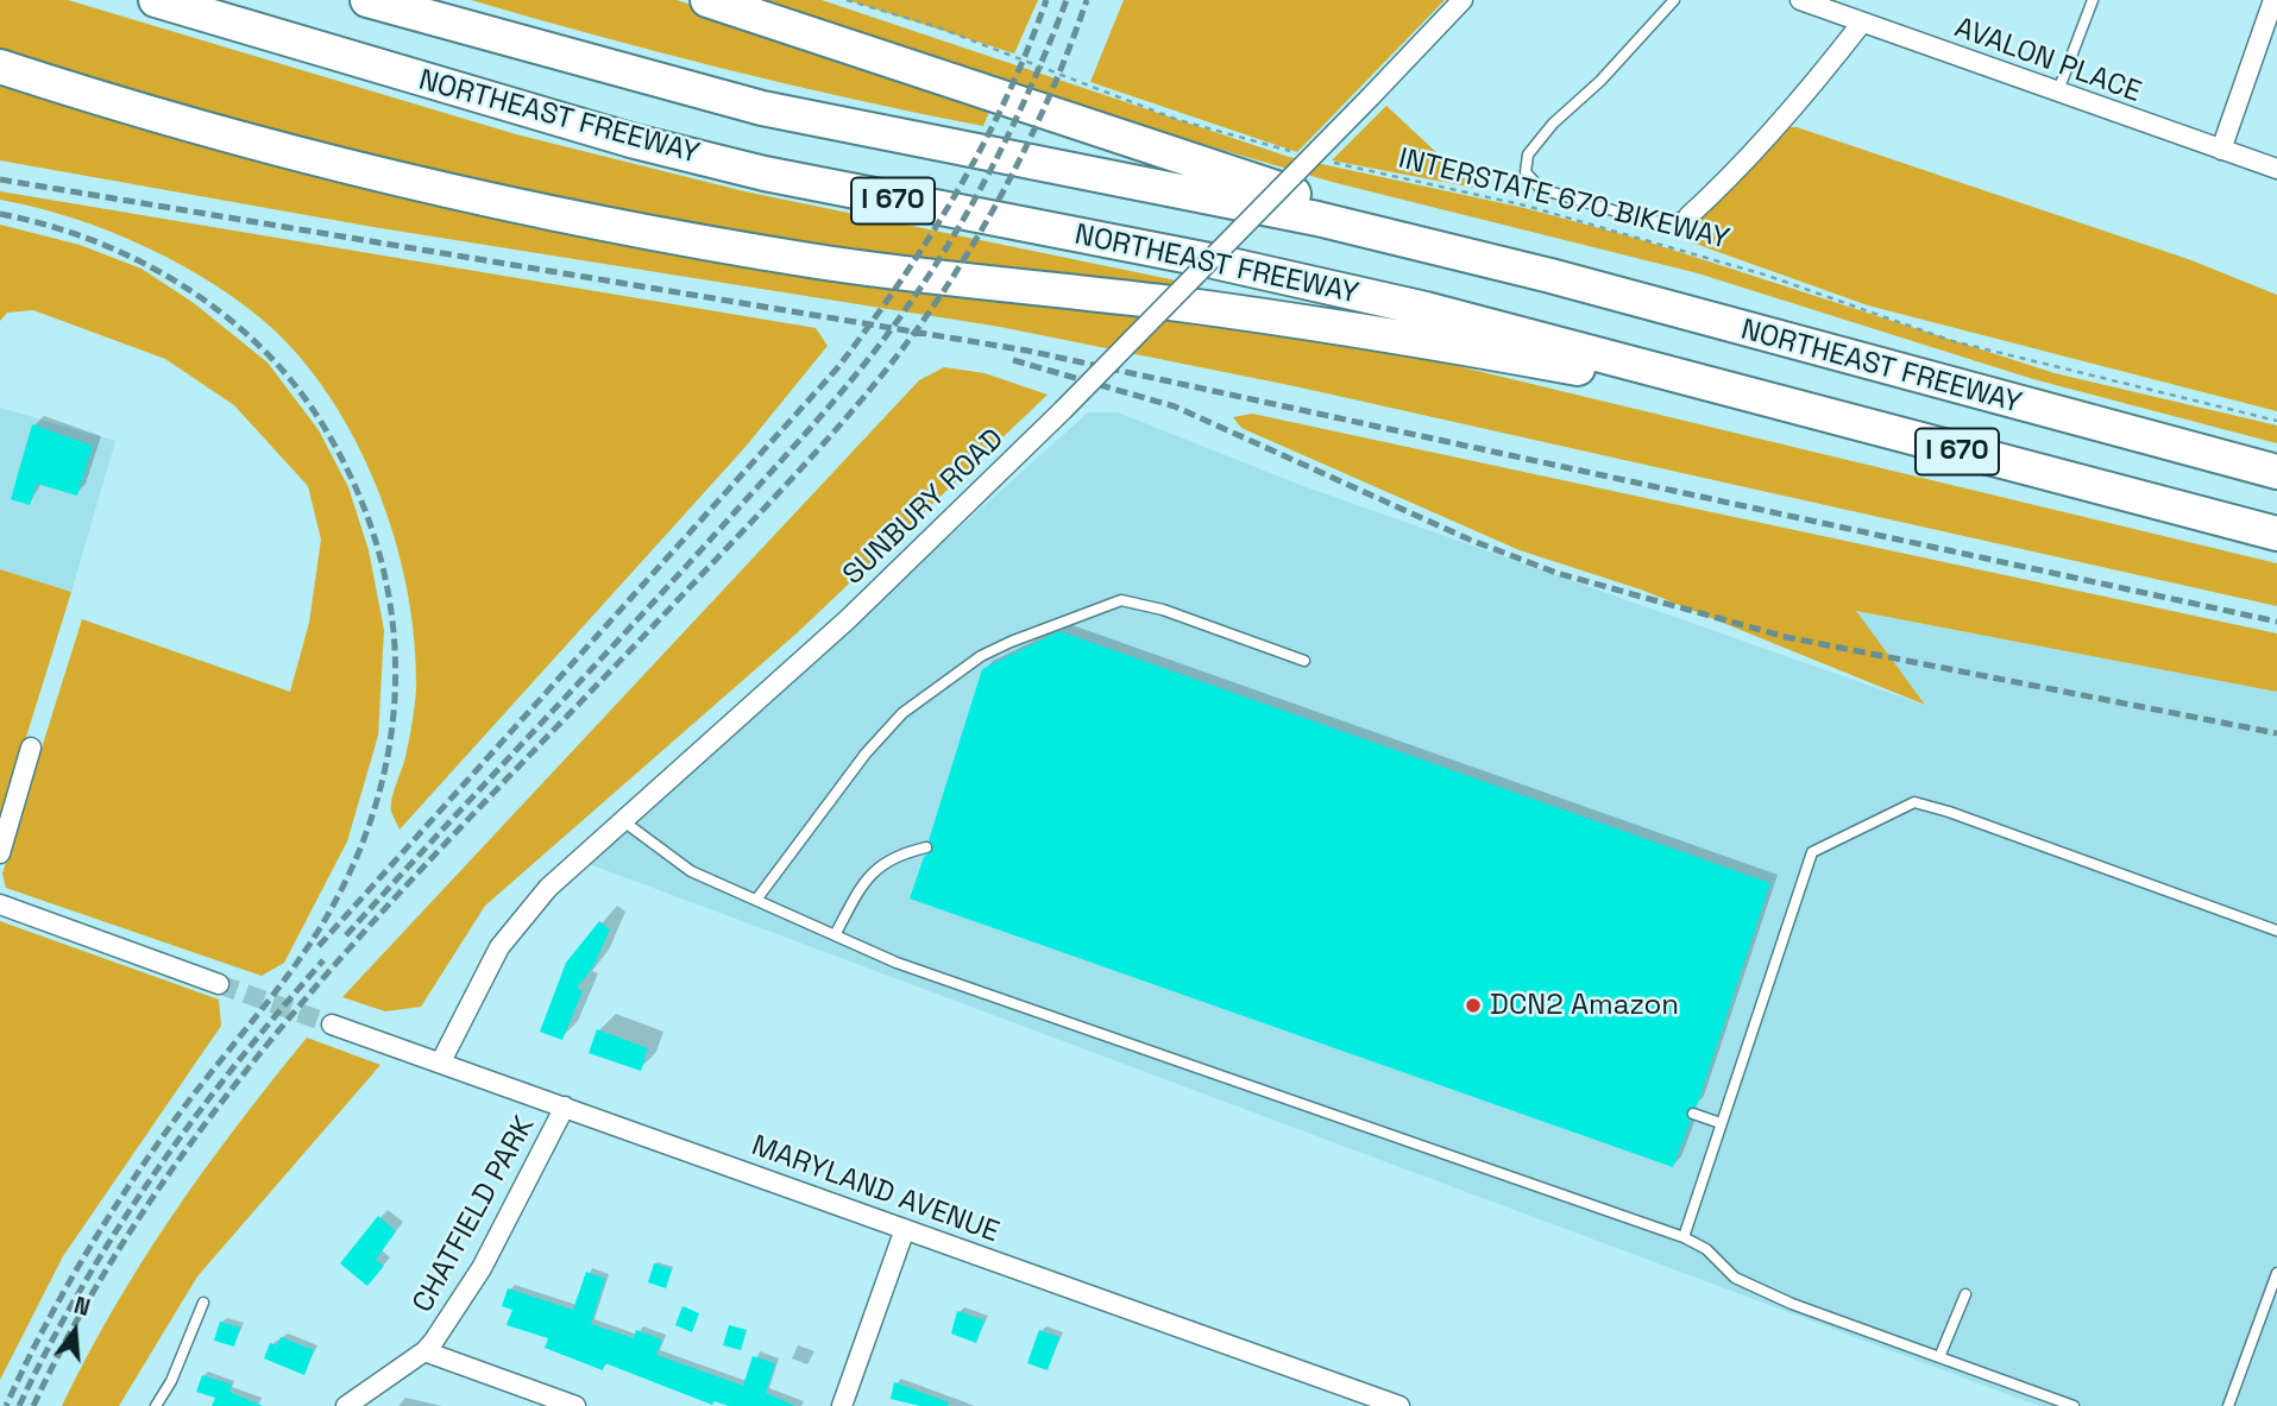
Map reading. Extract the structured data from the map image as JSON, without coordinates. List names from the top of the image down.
{
  "streets": {
    "highway": ["NORTHEAST FREEWAY", "I 670"],
    "street": [
      "AVALON PLACE",
      "SUNBURY ROAD",
      "MARYLAND AVENUE",
      "CHATFIELD PARK"
    ],
    "path": ["INTERSTATE 670 BIKEWAY"]
  },
  "crossings": [
    ["SUNBURY ROAD", "MARYLAND AVENUE"],
    ["MARYLAND AVENUE", "CHATFIELD PARK"]
  ],
  "places": ["DCN2 Amazon"],
  "north": "top"
}
